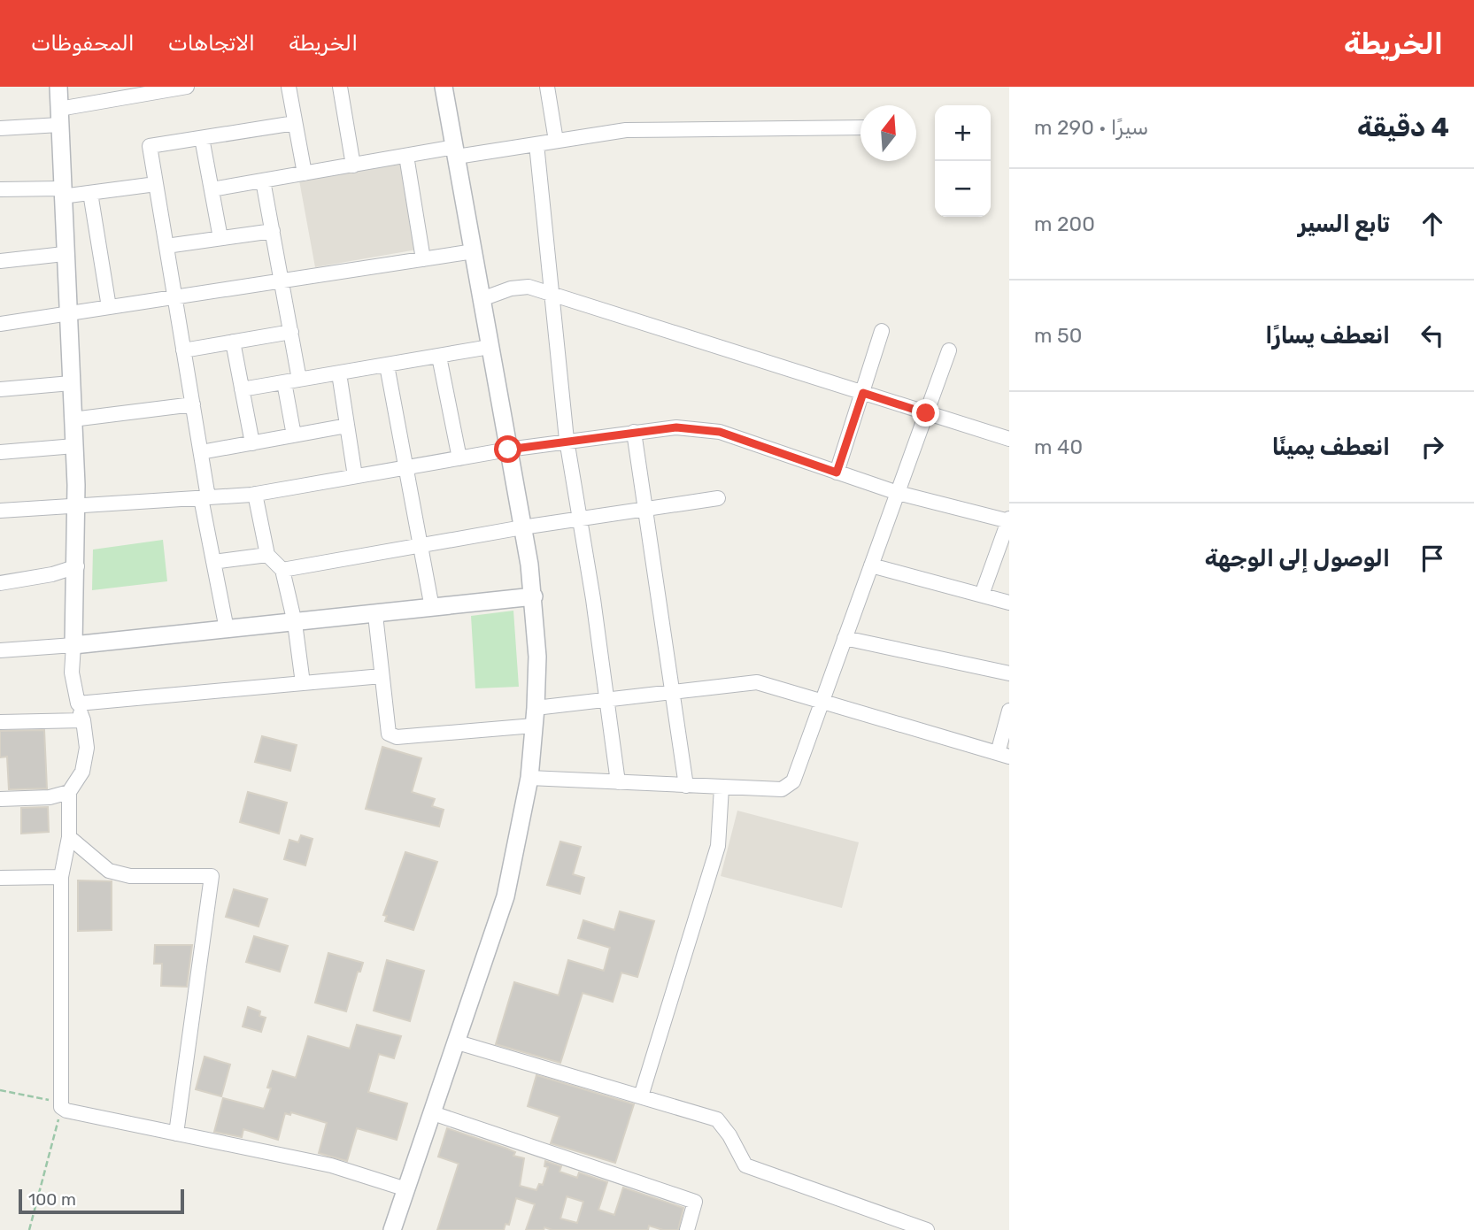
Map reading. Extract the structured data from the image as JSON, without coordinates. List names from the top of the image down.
{
  "scale_bar": "100 m",
  "north": "top",
  "page": {
    "header": "الخريطة",
    "nav": ["الخريطة", "الاتجاهات", "المحفوظات"],
    "heading": ["4 دقيقة", "سيرًا · 290 m"],
    "map_buttons": ["+", "−"],
    "list": [
      ["تابع السير", "200 m"],
      ["انعطف يسارًا", "50 m"],
      ["انعطف يمينًا", "40 m"],
      "الوصول إلى الوجهة"
    ],
    "scale": "100 m"
  }
}
